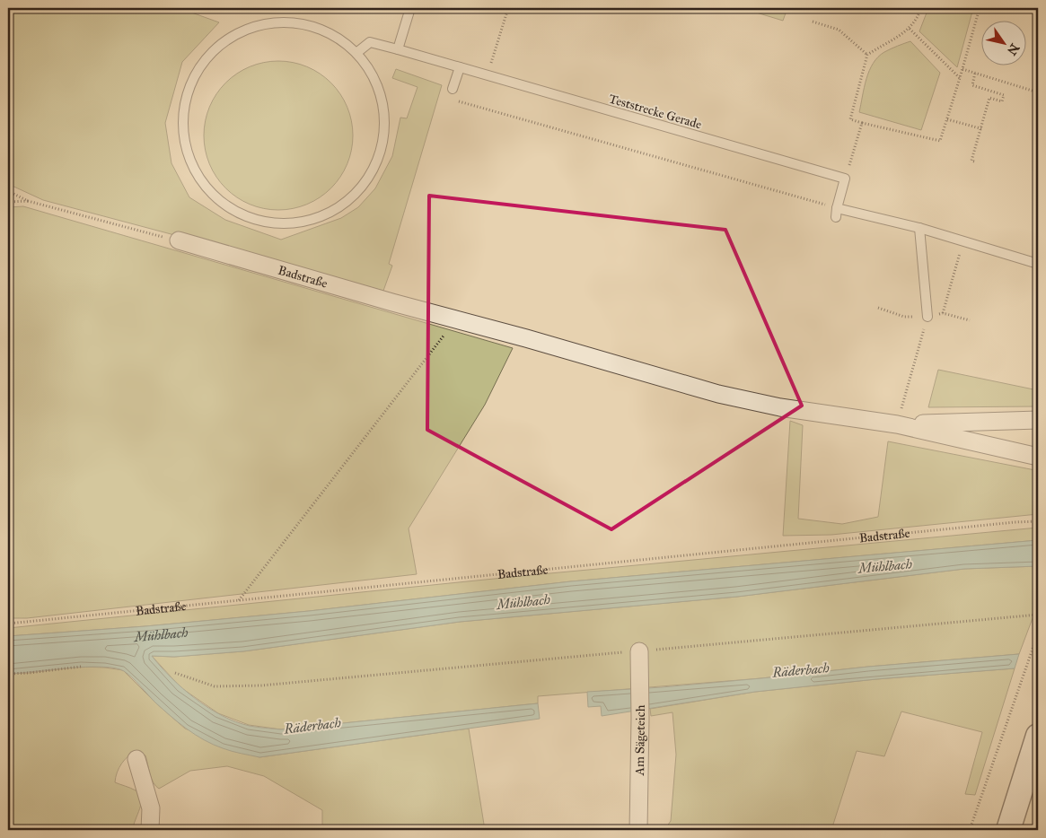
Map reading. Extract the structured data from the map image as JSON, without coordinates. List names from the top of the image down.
{
  "streets": {
    "street": ["Badstraße", "Am Sägeteich"],
    "lane": ["Teststrecke Gerade"]
  },
  "water": ["Mühlbach", "Räderbach"],
  "north": "bottom right"
}
